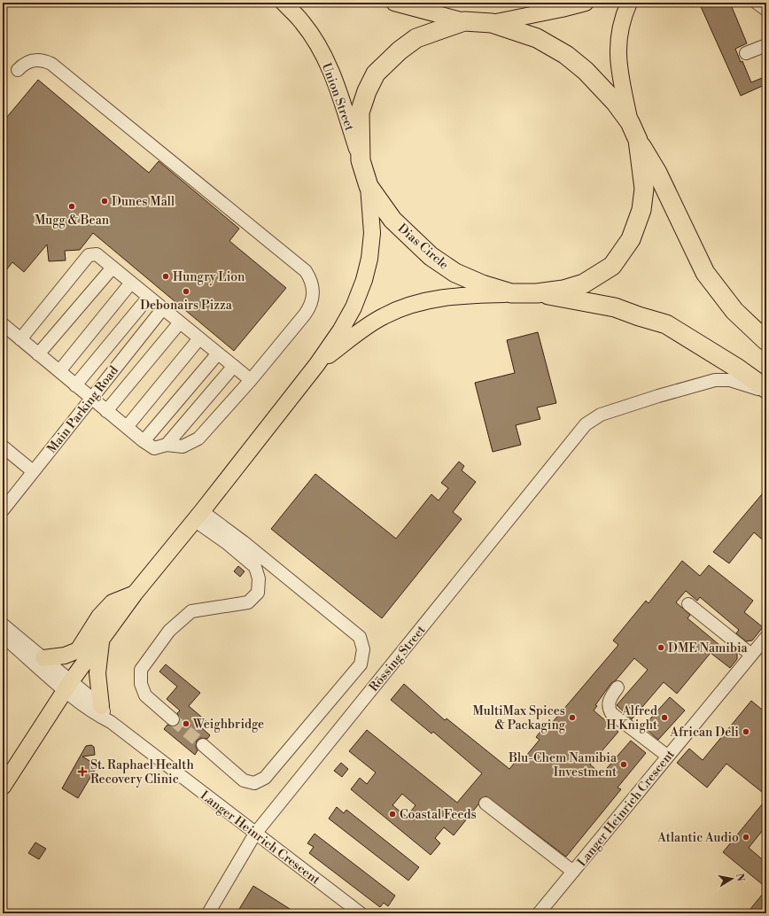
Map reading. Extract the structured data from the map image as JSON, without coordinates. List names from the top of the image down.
{
  "streets": {
    "highway": ["Dias Circle"],
    "main road": ["Union Street"],
    "street": ["Main Parking Road", "Rössing Street", "Langer Heinrich Crescent"]
  },
  "crossings": [
    ["Union Street", "Dias Circle"],
    ["Rössing Street", "Langer Heinrich Crescent"]
  ],
  "places": {
    "other": [
      "Dunes Mall",
      "Mugg & Bean",
      "Hungry Lion",
      "Debonairs Pizza",
      "DME Namibia",
      "MultiMax Spices & Packaging",
      "Alfred H Knight",
      "Weighbridge",
      "African Deli",
      "Blu-Chem Namibia Investment",
      "Coastal Feeds",
      "Atlantic Audio"
    ],
    "health": ["St. Raphael Health Recovery Clinic"]
  },
  "north": "right"
}
